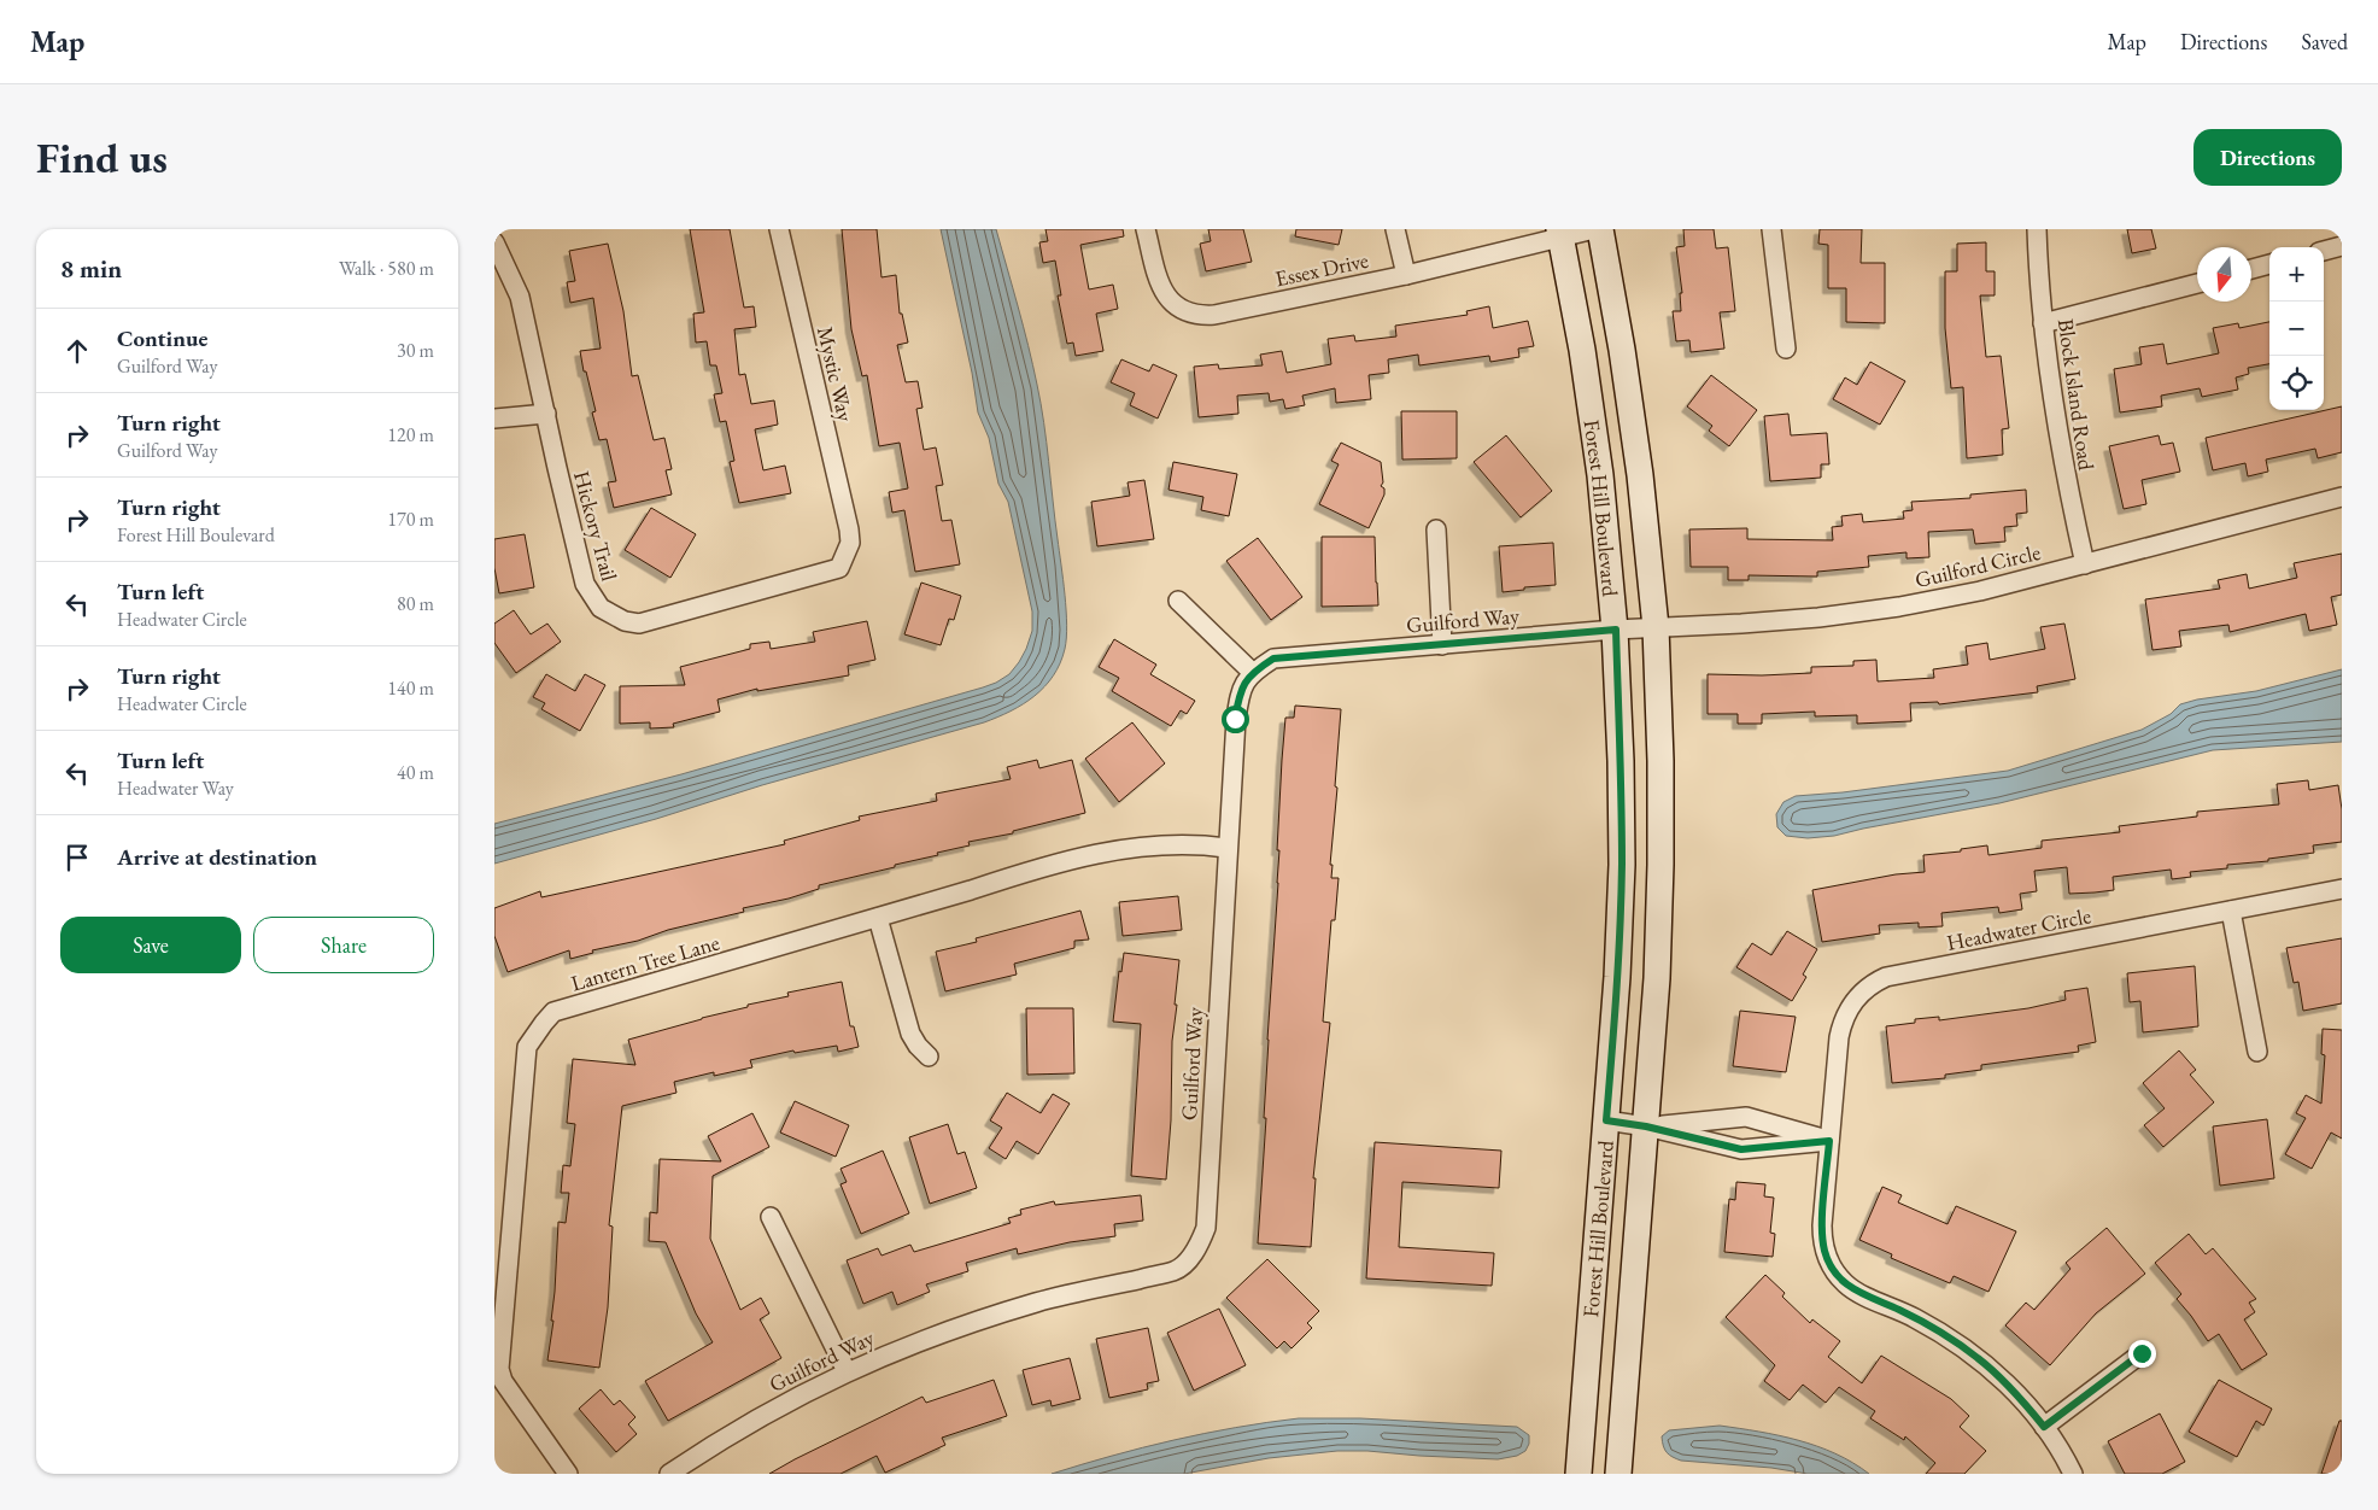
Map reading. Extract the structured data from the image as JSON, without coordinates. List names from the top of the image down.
{
  "streets": {
    "main road": ["Forest Hill Boulevard"],
    "street": [
      "Essex Drive",
      "Mystic Way",
      "Block Island Road",
      "Hickory Trail",
      "Guilford Circle",
      "Guilford Way",
      "Headwater Circle",
      "Lantern Tree Lane"
    ]
  },
  "crossings": [
    ["Essex Drive", "Forest Hill Boulevard"],
    ["Mystic Way", "Hickory Trail"],
    ["Block Island Road", "Guilford Circle"],
    ["Forest Hill Boulevard", "Guilford Circle"],
    ["Forest Hill Boulevard", "Guilford Way"],
    ["Guilford Circle", "Guilford Way"],
    ["Guilford Way", "Lantern Tree Lane"]
  ],
  "north": "bottom",
  "page": {
    "header": "Map",
    "nav": ["Map", "Directions", "Saved"],
    "buttons": [
      "Directions",
      ["Save", "Share"]
    ],
    "title": "Find us",
    "heading": ["8 min", "Walk · 580 m"],
    "map_buttons": ["+", "−"],
    "list": [
      ["Continue", "Guilford Way", "30 m"],
      ["Turn right", "Guilford Way", "120 m"],
      ["Turn right", "Forest Hill Boulevard", "170 m"],
      ["Turn left", "Headwater Circle", "80 m"],
      ["Turn right", "Headwater Circle", "140 m"],
      ["Turn left", "Headwater Way", "40 m"],
      "Arrive at destination"
    ]
  }
}
